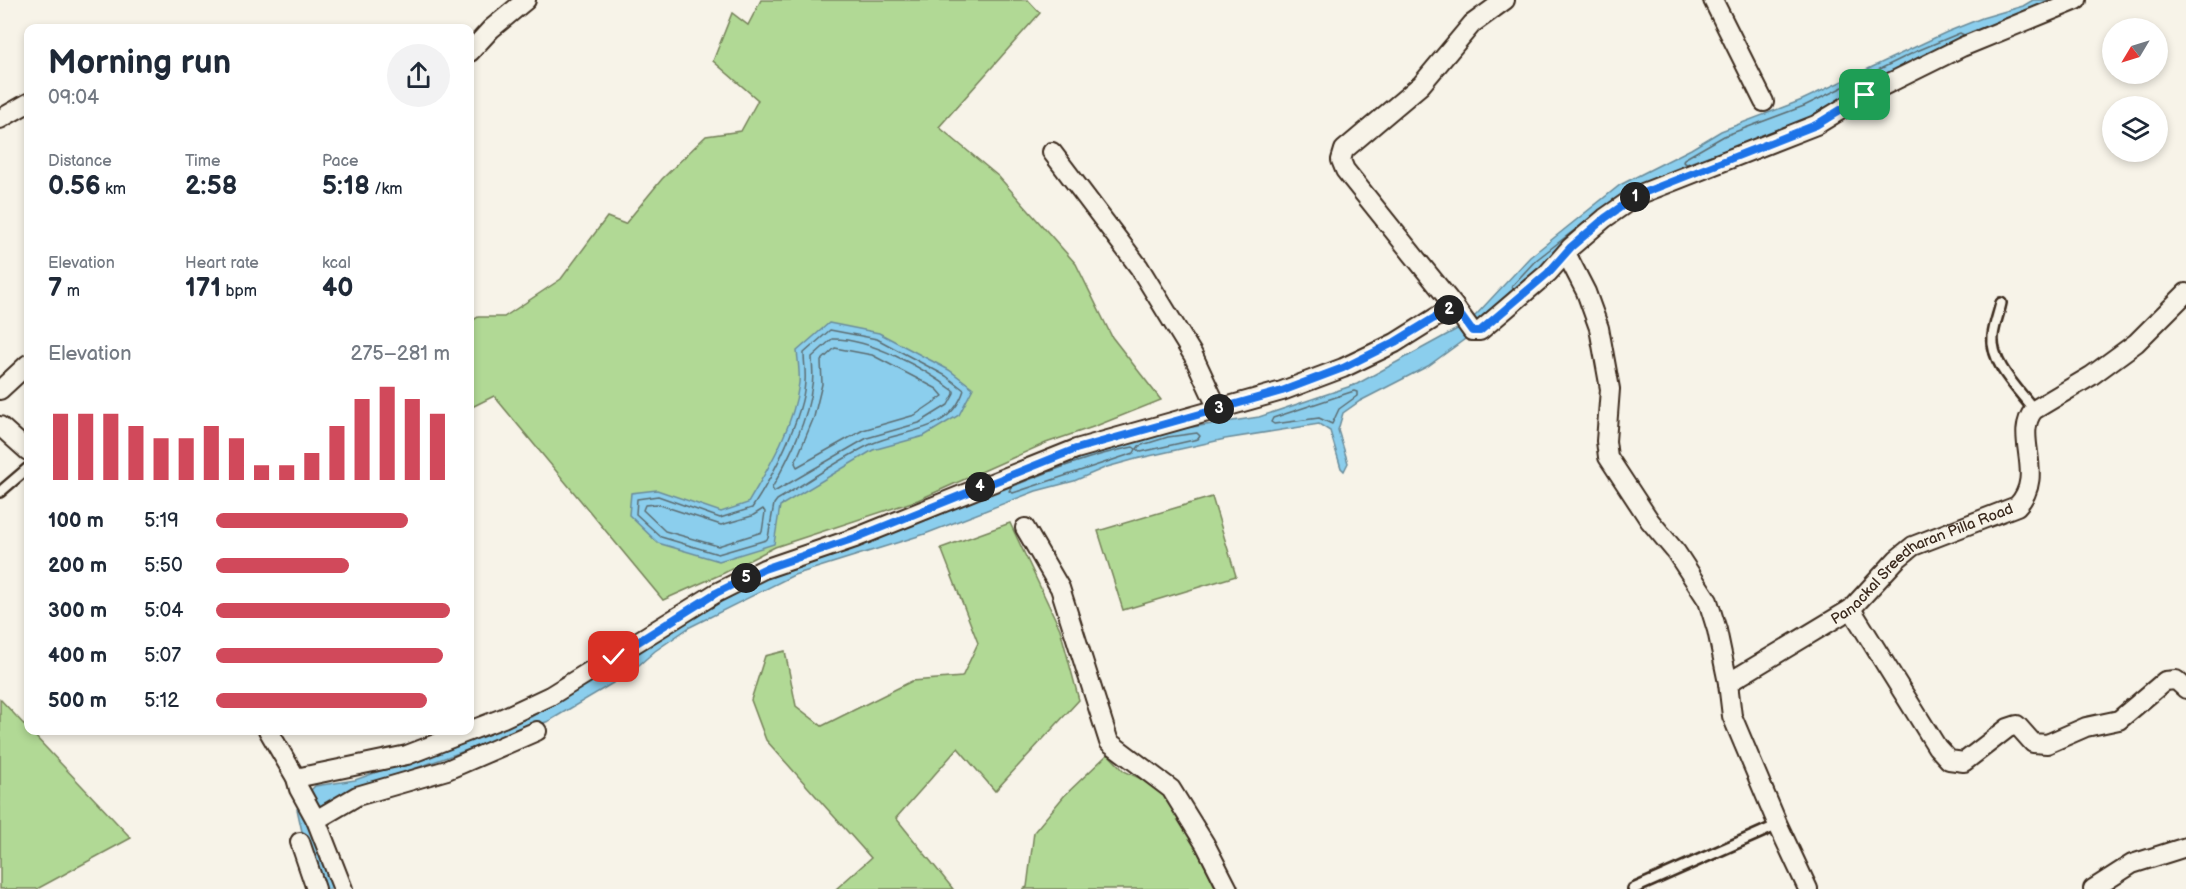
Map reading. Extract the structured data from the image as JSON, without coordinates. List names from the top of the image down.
{
  "streets": {
    "street": ["Panackal Sreedharan Pilla Road"]
  },
  "north": "bottom left",
  "page": {
    "heading": ["Morning run", "09:04"],
    "stats": [
      ["Distance", "0.56 km"],
      ["Time", "2:58"],
      ["Pace", "5:18 /km"],
      ["Elevation", "7 m"],
      ["Heart rate", "171 bpm"],
      ["kcal", "40"]
    ],
    "pins": [
      "1",
      "2",
      "3",
      "4",
      "5"
    ],
    "chart": ["Elevation", "275–281 m"],
    "list": [
      {
        "name": "100 m",
        "note": "5:19"
      },
      {
        "name": "200 m",
        "note": "5:50"
      },
      {
        "name": "300 m",
        "note": "5:04"
      },
      {
        "name": "400 m",
        "note": "5:07"
      },
      {
        "name": "500 m",
        "note": "5:12"
      }
    ]
  }
}
